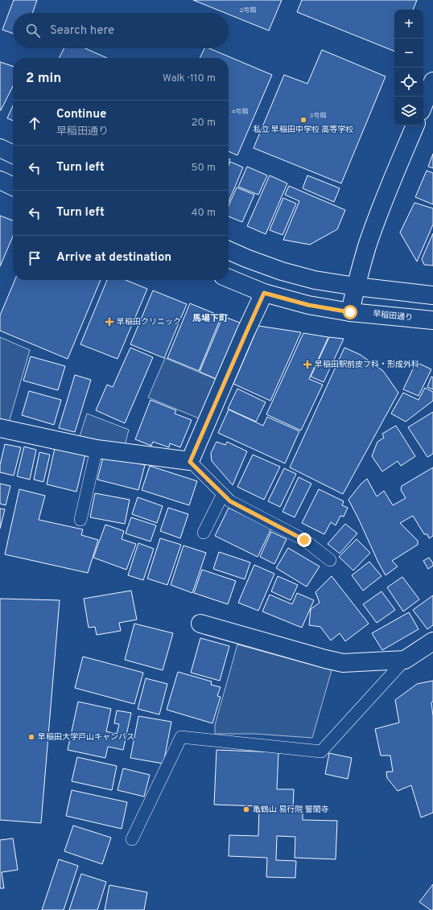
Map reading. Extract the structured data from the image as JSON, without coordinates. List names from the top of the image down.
{
  "streets": {
    "street": ["早稲田通り"]
  },
  "districts": ["馬場下町"],
  "places": {
    "other": ["私立 早稲田中学校 高等学校", "早稲田大学戸山キャンパス", "亀鶴山 易行院 誓閑寺"],
    "health": ["早稲田クリニック", "早稲田駅前皮フ科・形成外科"]
  },
  "house_numbers": ["2号館", "4号館", "3号館"],
  "page": {
    "map_buttons": ["+", "−"],
    "search": "Search here",
    "heading": ["2 min", "Walk · 110 m"],
    "list": [
      ["Continue", "早稲田通り", "20 m"],
      ["Turn left", "50 m"],
      ["Turn left", "40 m"],
      "Arrive at destination"
    ]
  }
}
